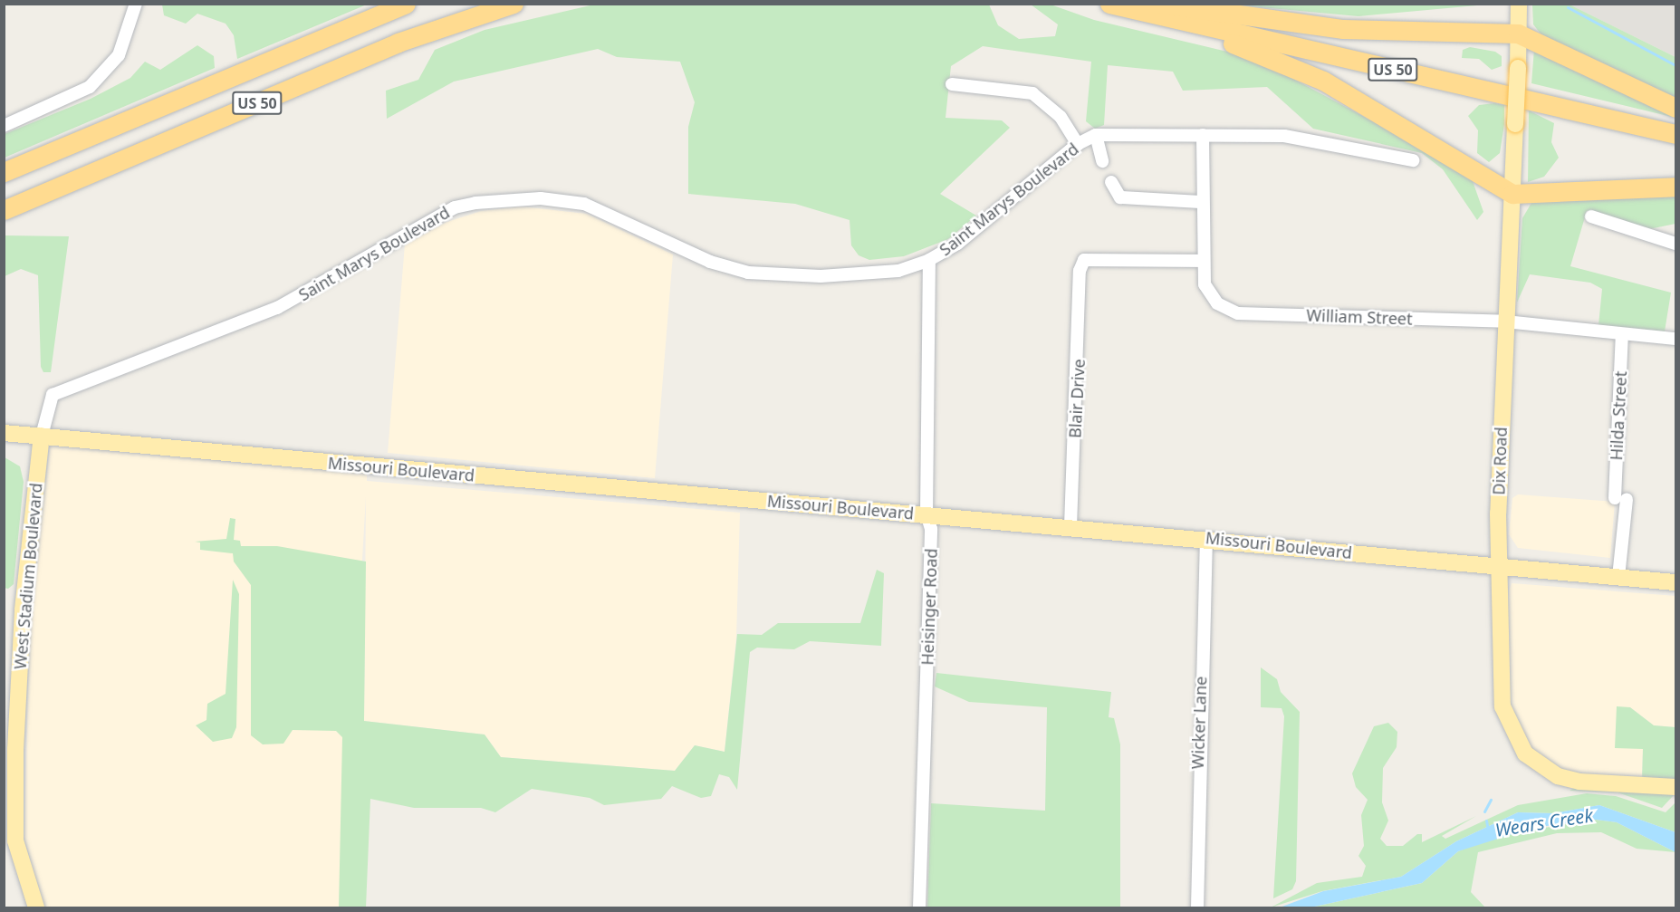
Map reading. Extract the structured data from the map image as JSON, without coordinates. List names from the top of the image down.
{
  "streets": {
    "highway": ["US 50"],
    "main road": ["Dix Road", "Missouri Boulevard", "West Stadium Boulevard"],
    "street": [
      "Saint Marys Boulevard",
      "William Street",
      "Blair Drive",
      "Hilda Street",
      "Heisinger Road",
      "Wicker Lane"
    ]
  },
  "crossings": [
    ["Saint Marys Boulevard", "William Street"],
    ["Saint Marys Boulevard", "Missouri Boulevard"],
    ["Saint Marys Boulevard", "West Stadium Boulevard"],
    ["Saint Marys Boulevard", "Heisinger Road"],
    ["William Street", "Blair Drive"],
    ["William Street", "Hilda Street"],
    ["William Street", "Dix Road"],
    ["Blair Drive", "Missouri Boulevard"],
    ["Hilda Street", "Missouri Boulevard"],
    ["Dix Road", "Missouri Boulevard"],
    ["Missouri Boulevard", "West Stadium Boulevard"],
    ["Missouri Boulevard", "Heisinger Road"],
    ["Missouri Boulevard", "Wicker Lane"]
  ],
  "water": ["Wears Creek"]
}
